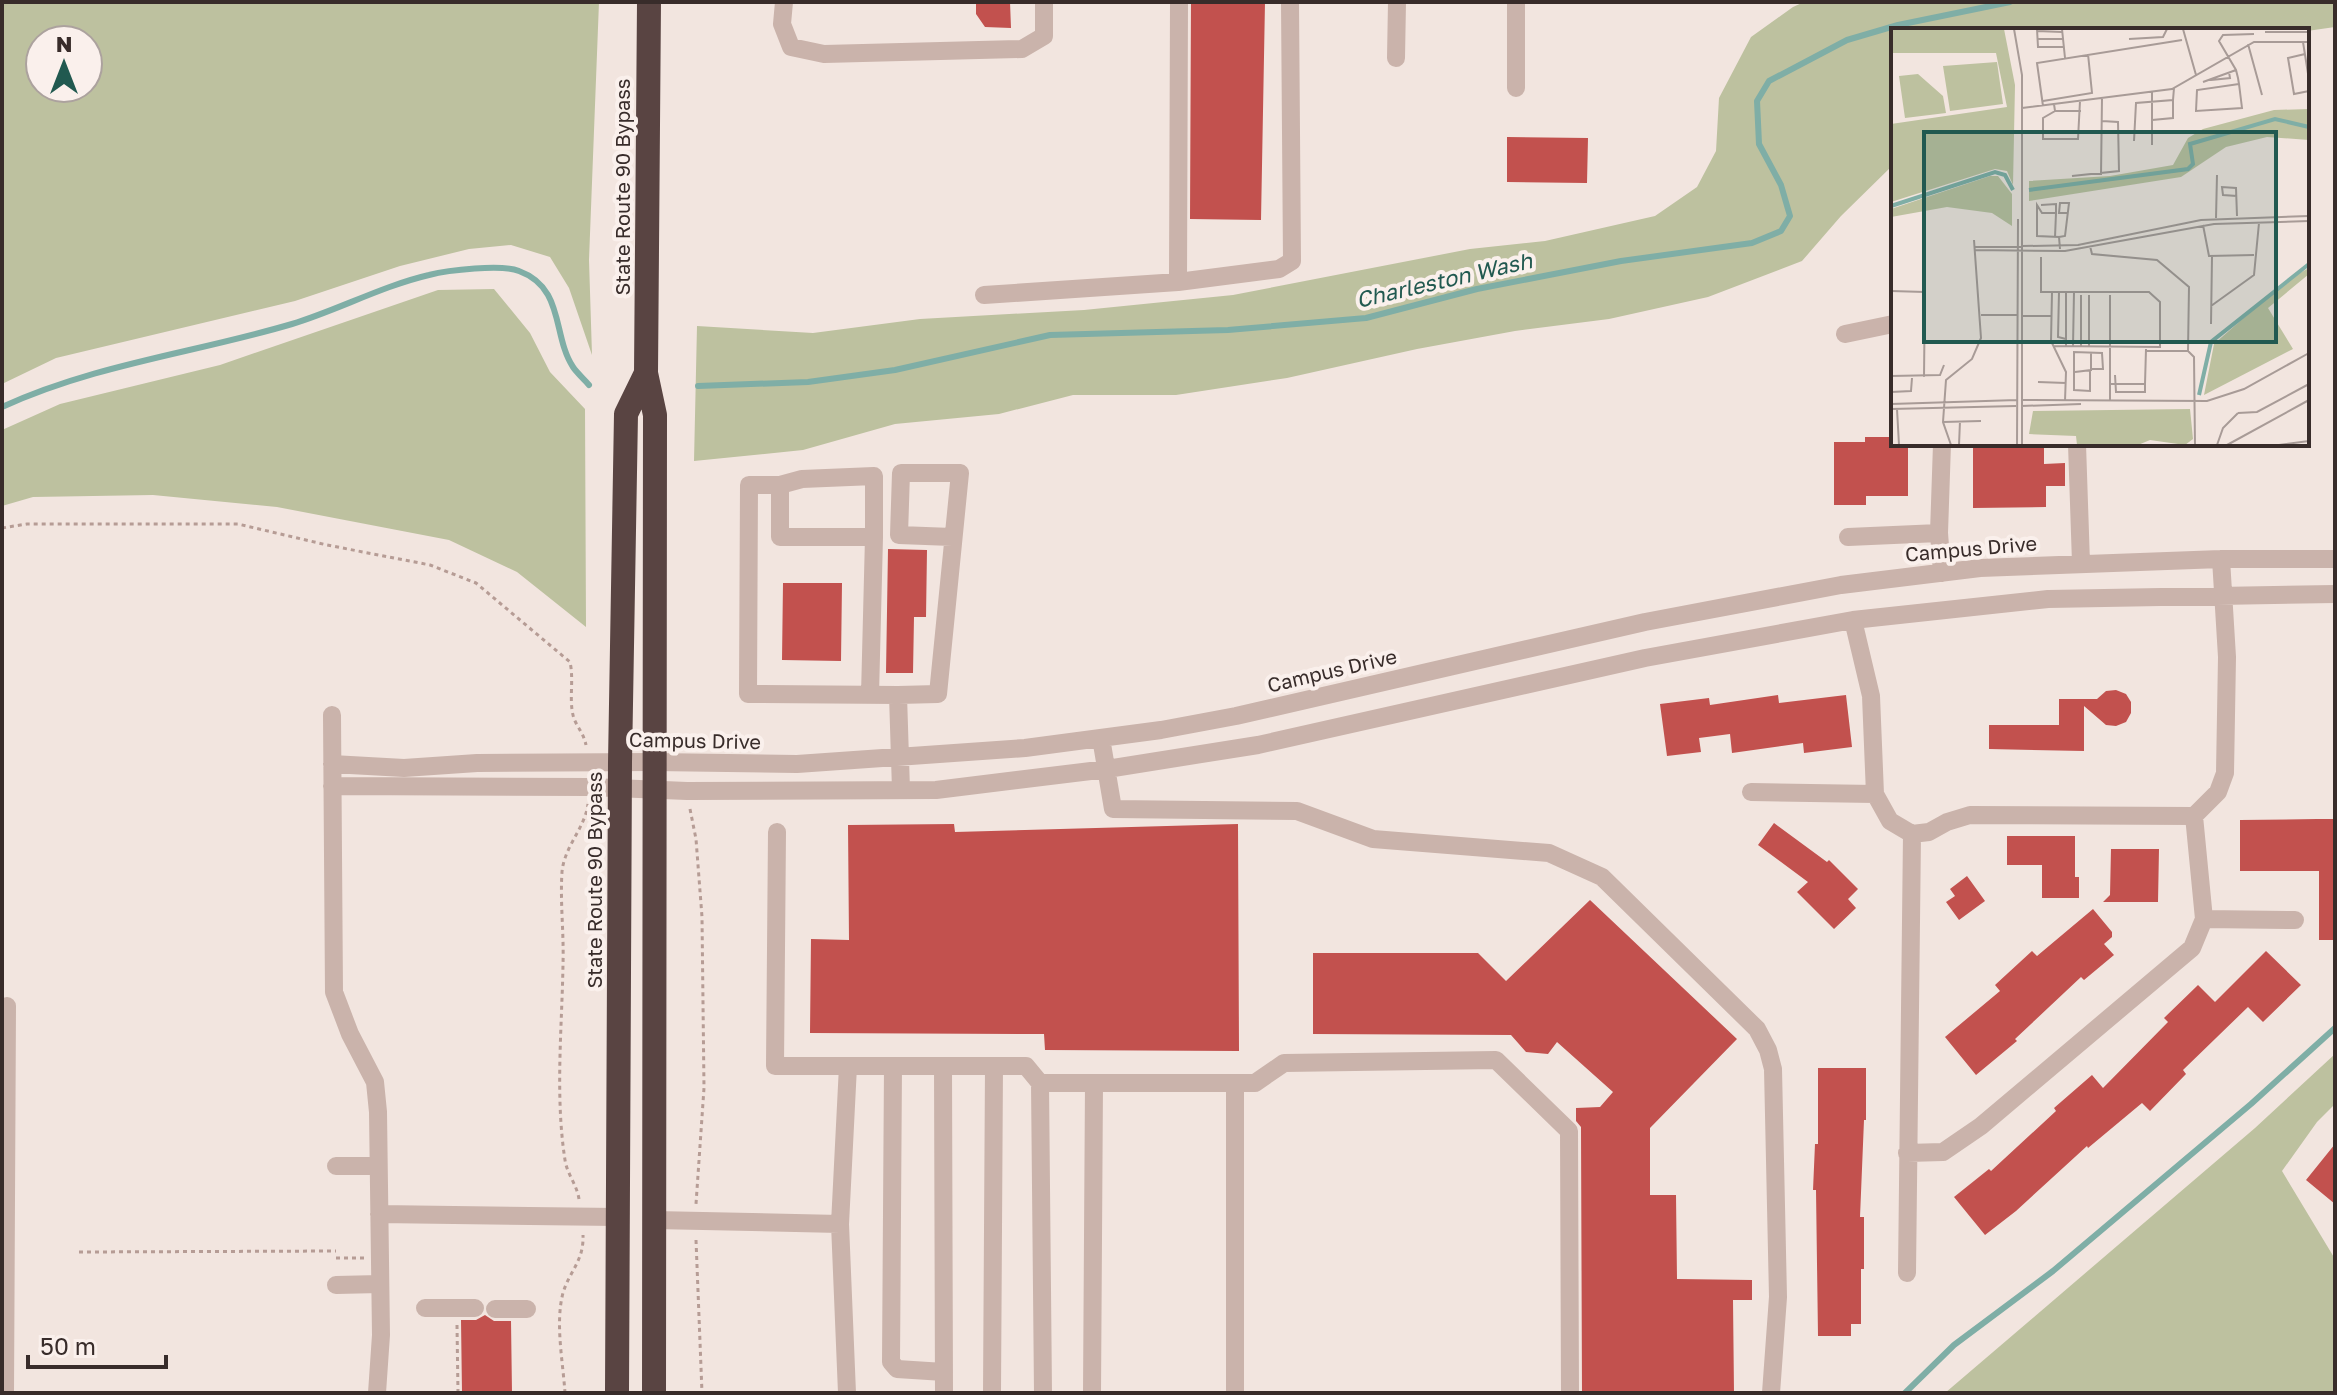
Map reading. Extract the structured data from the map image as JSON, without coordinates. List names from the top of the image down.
{
  "streets": {
    "highway": ["State Route 90 Bypass"],
    "street": ["Campus Drive"]
  },
  "crossings": [
    ["State Route 90 Bypass", "Campus Drive"]
  ],
  "water": ["Charleston Wash"],
  "scale_bar": "50 m",
  "north": "top"
}
